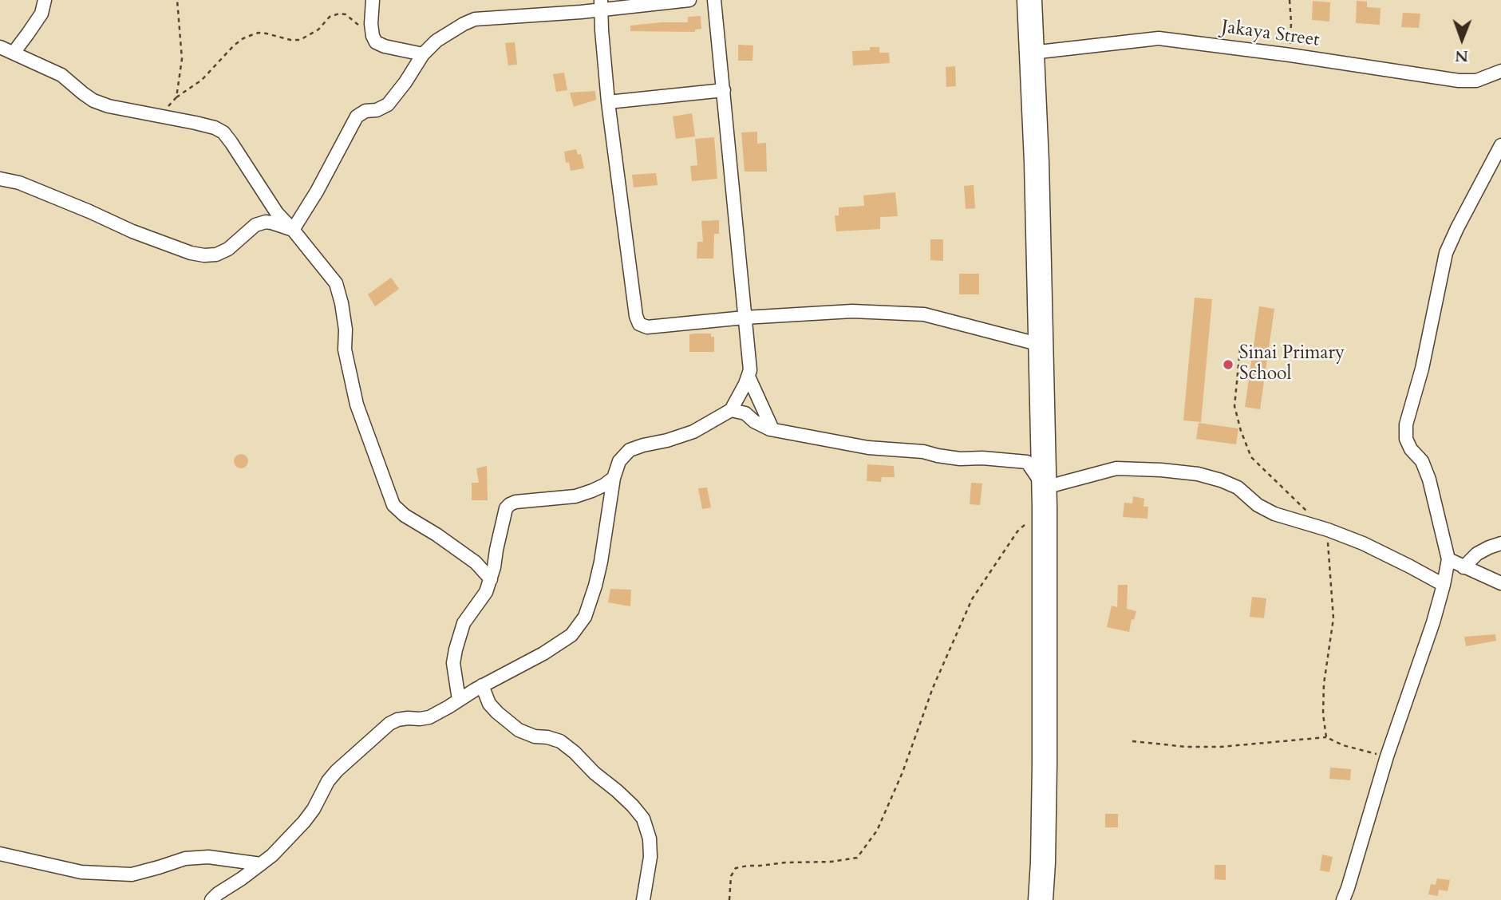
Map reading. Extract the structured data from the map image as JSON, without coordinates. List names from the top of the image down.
{
  "streets": {
    "street": ["Jakaya Street"]
  },
  "places": ["Sinai Primary School"],
  "north": "bottom"
}
